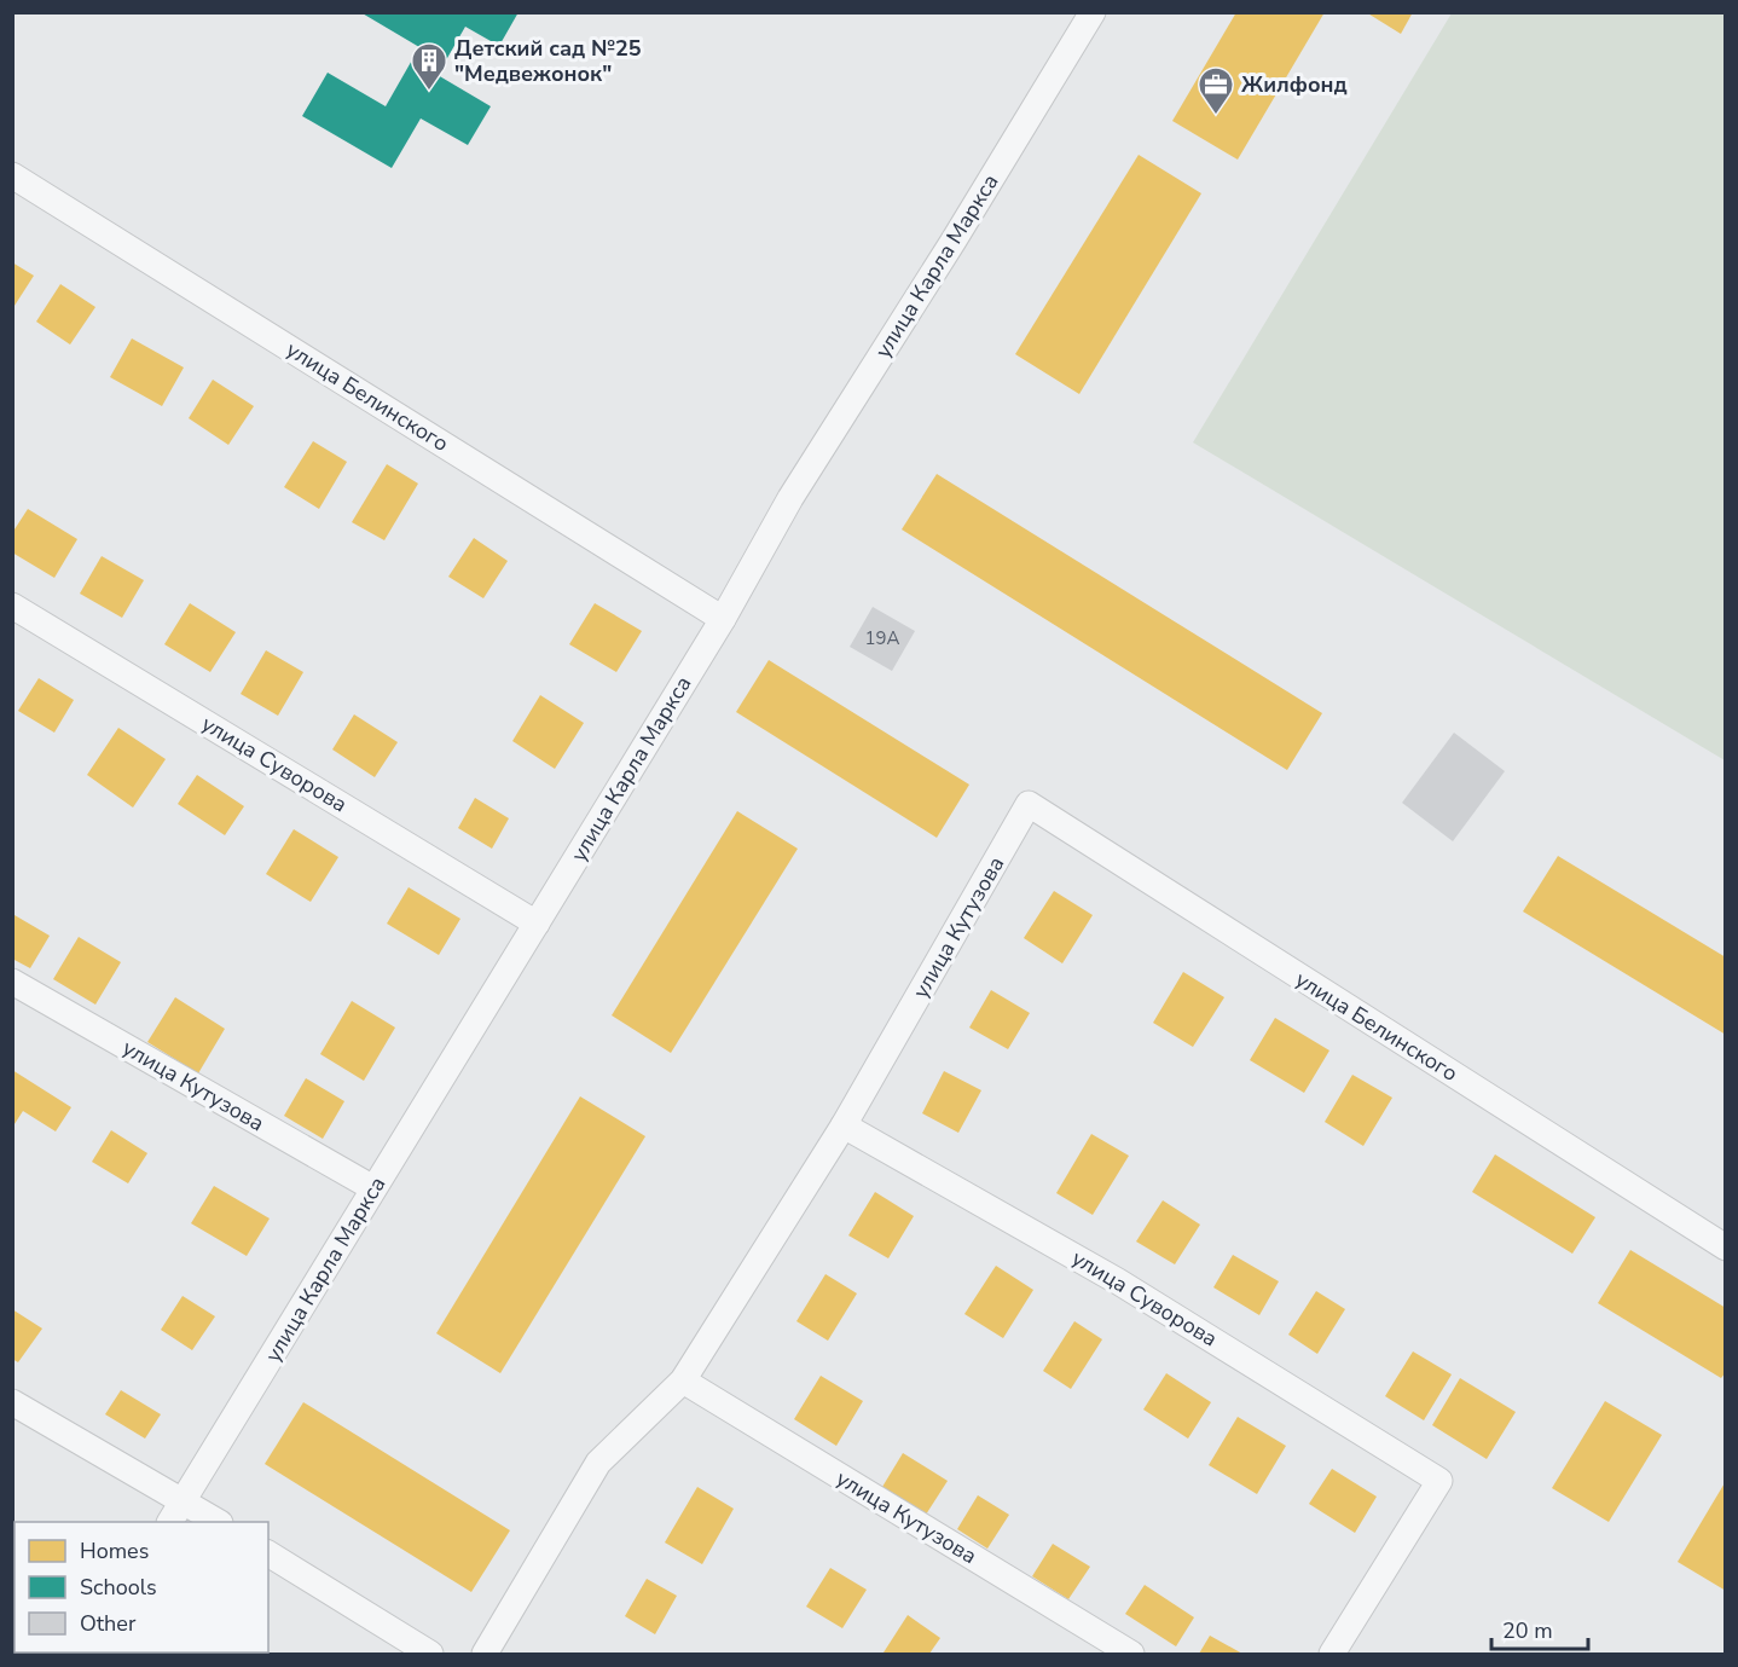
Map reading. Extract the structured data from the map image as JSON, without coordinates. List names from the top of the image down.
{
  "streets": {
    "street": [
      "улица Карла Маркса",
      "улица Белинского",
      "улица Суворова",
      "улица Кутузова"
    ]
  },
  "crossings": [
    ["улица Карла Маркса", "улица Белинского"],
    ["улица Карла Маркса", "улица Суворова"],
    ["улица Карла Маркса", "улица Кутузова"],
    ["улица Белинского", "улица Кутузова"],
    ["улица Суворова", "улица Кутузова"]
  ],
  "places": {
    "building": ["Детский сад №25 \"Медвежонок\""],
    "office": ["Жилфонд"]
  },
  "house_numbers": ["19А"],
  "legend": ["Homes", "Schools", "Other"],
  "scale_bar": "20 m"
}
